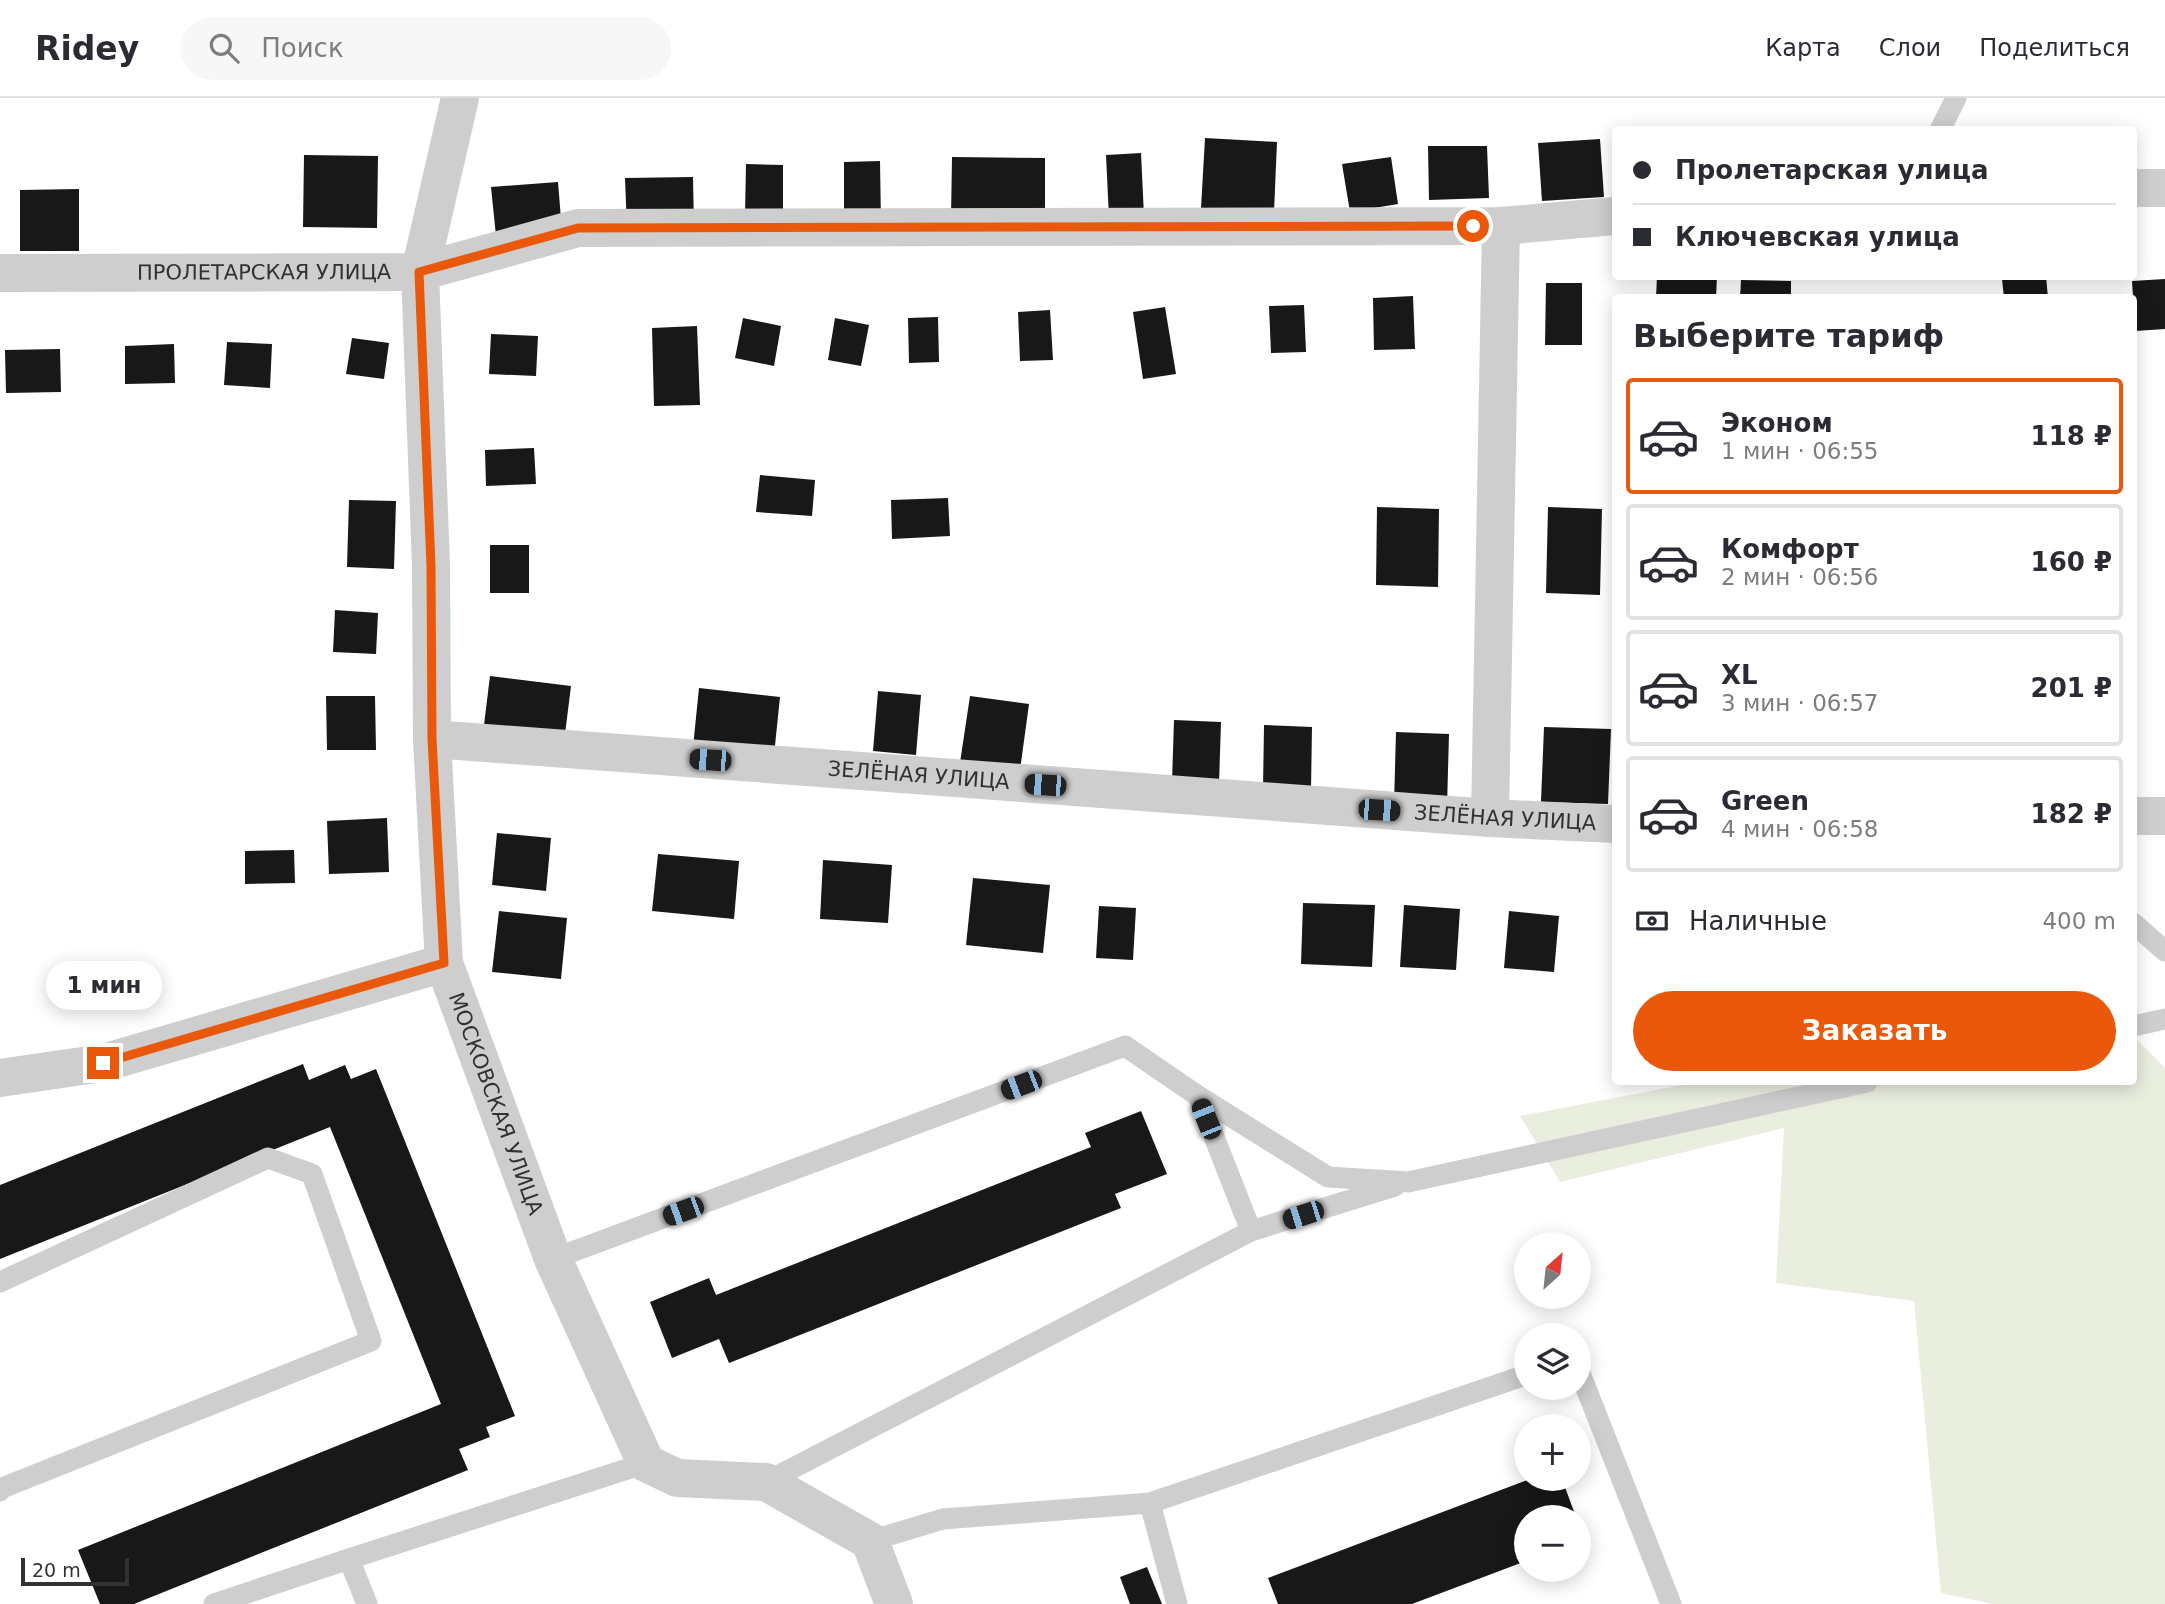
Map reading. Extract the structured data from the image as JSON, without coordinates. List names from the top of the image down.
{
  "streets": {
    "street": ["ПРОЛЕТАРСКАЯ УЛИЦА", "ЗЕЛЁНАЯ УЛИЦА", "МОСКОВСКАЯ УЛИЦА"]
  },
  "crossings": [
    ["ПРОЛЕТАРСКАЯ УЛИЦА", "МОСКОВСКАЯ УЛИЦА"],
    ["ЗЕЛЁНАЯ УЛИЦА", "МОСКОВСКАЯ УЛИЦА"]
  ],
  "scale_bar": "20 m",
  "north": "top right",
  "page": {
    "header": "Ridey",
    "search": "Поиск",
    "nav": ["Карта", "Слои", "Поделиться"],
    "banner": ["Пролетарская улица", "Ключевская улица"],
    "heading": "Выберите тариф",
    "list": [
      {
        "name": "Эконом",
        "note": "1 мин · 06:55",
        "value": "118 ₽"
      },
      {
        "name": "Комфорт",
        "note": "2 мин · 06:56",
        "value": "160 ₽"
      },
      {
        "name": "XL",
        "note": "3 мин · 06:57",
        "value": "201 ₽"
      },
      {
        "name": "Green",
        "note": "4 мин · 06:58",
        "value": "182 ₽"
      }
    ],
    "pay": ["Наличные", "400 m"],
    "bubble": "1 мин",
    "buttons": "Заказать",
    "map_buttons": ["+", "−"],
    "scale": "20 m"
  }
}
